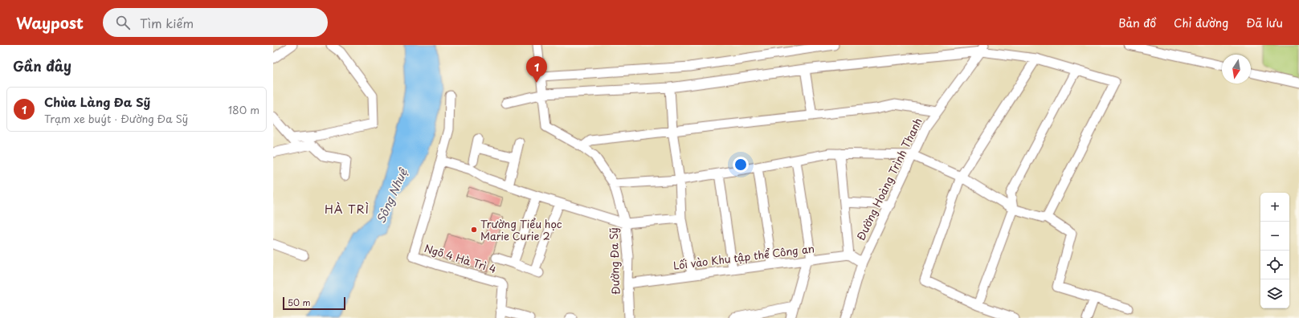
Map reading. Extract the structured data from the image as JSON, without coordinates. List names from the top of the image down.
{
  "streets": {
    "street": [
      "Đường Hoàng Trình Thanh",
      "Lối vào Khu tập thể Công an",
      "Ngõ 4 Hà Trì 4",
      "Đường Đa Sỹ"
    ]
  },
  "crossings": [
    ["Lối vào Khu tập thể Công an", "Đường Đa Sỹ"]
  ],
  "districts": ["HÀ TRÌ"],
  "water": ["Sông Nhuệ"],
  "places": ["Trường Tiểu học Marie Curie 2"],
  "scale_bar": "50 m",
  "north": "bottom",
  "page": {
    "header": "Waypost",
    "search": "Tìm kiếm",
    "nav": ["Bản đồ", "Chỉ đường", "Đã lưu"],
    "heading": "Gần đây",
    "pins": "1",
    "list": [
      {
        "mark": "1",
        "name": "Chùa Làng Đa Sỹ",
        "note": "Trạm xe buýt · Đường Đa Sỹ",
        "value": "180 m"
      }
    ],
    "map_buttons": ["+", "−"],
    "scale": "50 m"
  }
}
